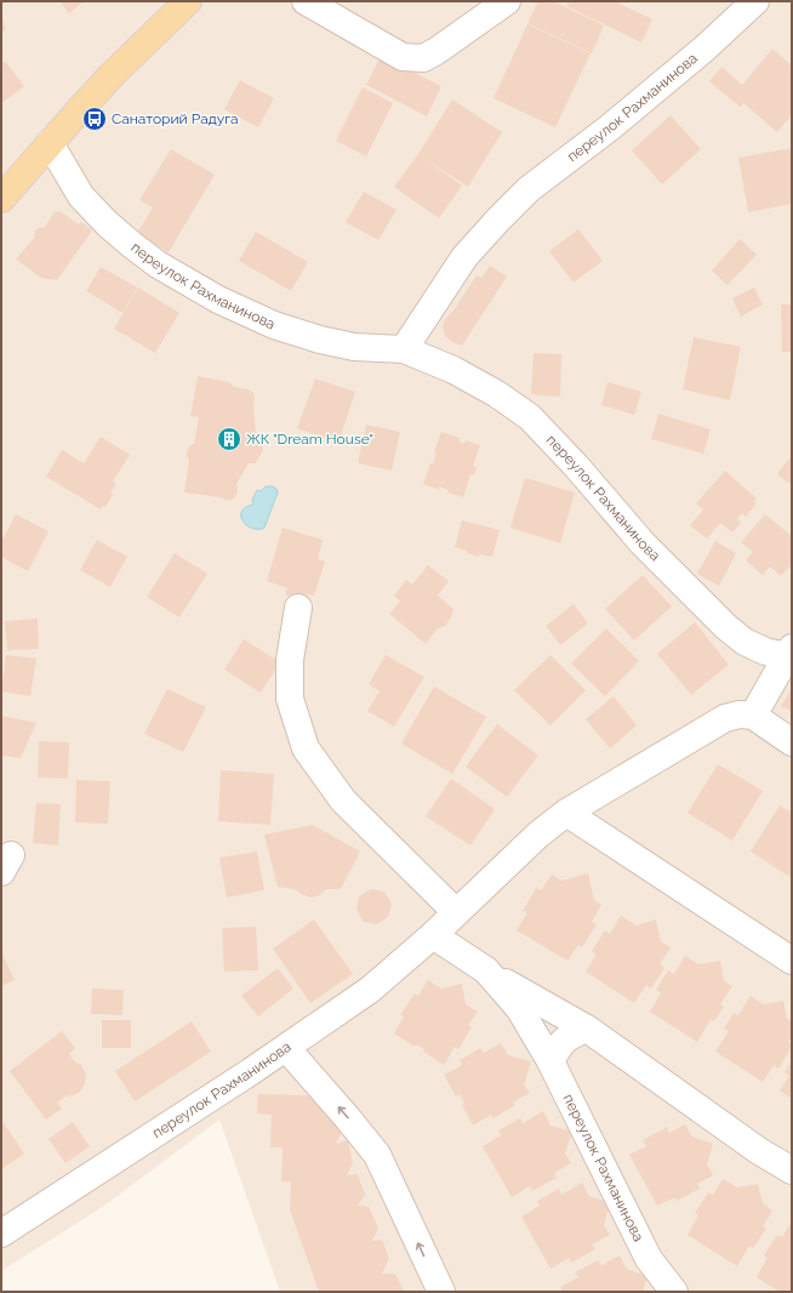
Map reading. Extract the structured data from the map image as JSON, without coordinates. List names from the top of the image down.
{
  "streets": {
    "street": ["переулок Рахманинова"]
  },
  "places": {
    "bus stop": ["Санаторий Радуга"],
    "building": ["ЖК \"Dream House\""]
  }
}
